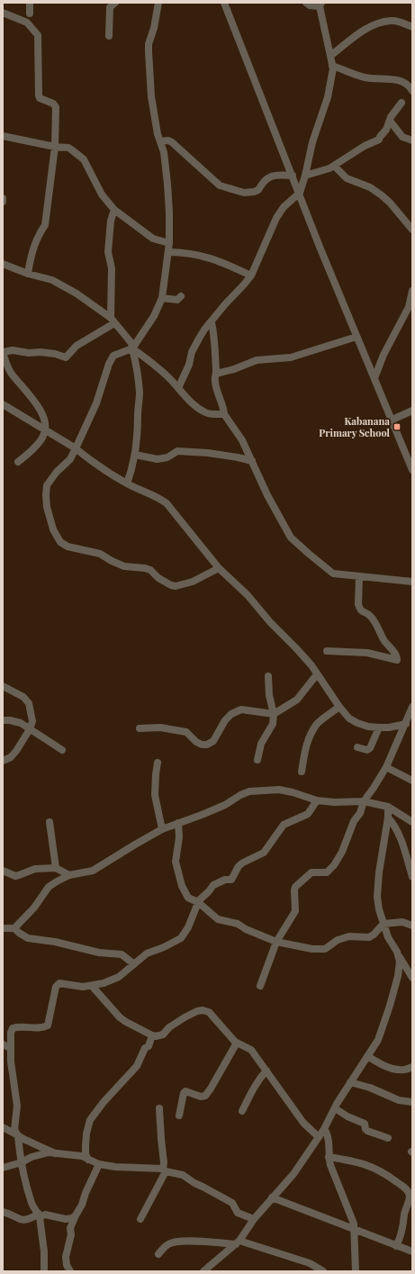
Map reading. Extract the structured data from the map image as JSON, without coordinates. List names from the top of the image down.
{
  "places": {
    "transit": ["Kabanana Primary School"]
  }
}
